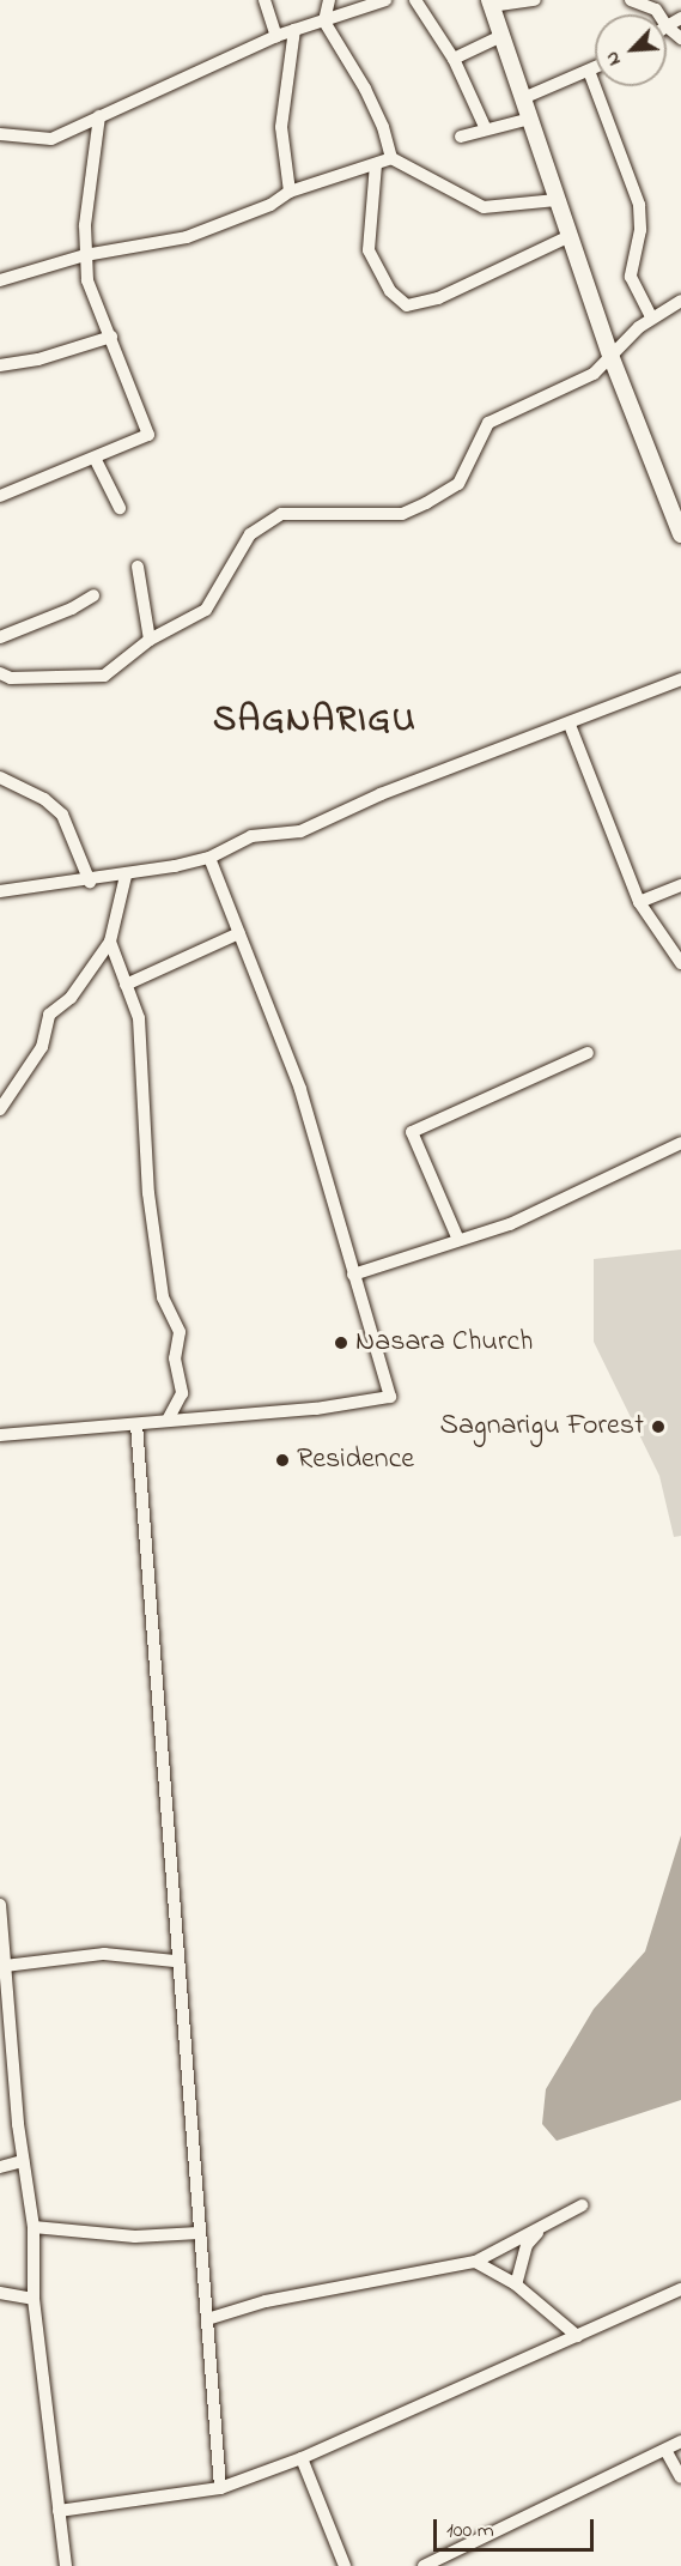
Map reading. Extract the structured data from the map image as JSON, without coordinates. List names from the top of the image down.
{
  "districts": ["SAGNARIGU"],
  "places": ["Nasara Church", "Sagnarigu Forest", "Residence"],
  "scale_bar": "100 m",
  "north": "bottom left"
}
